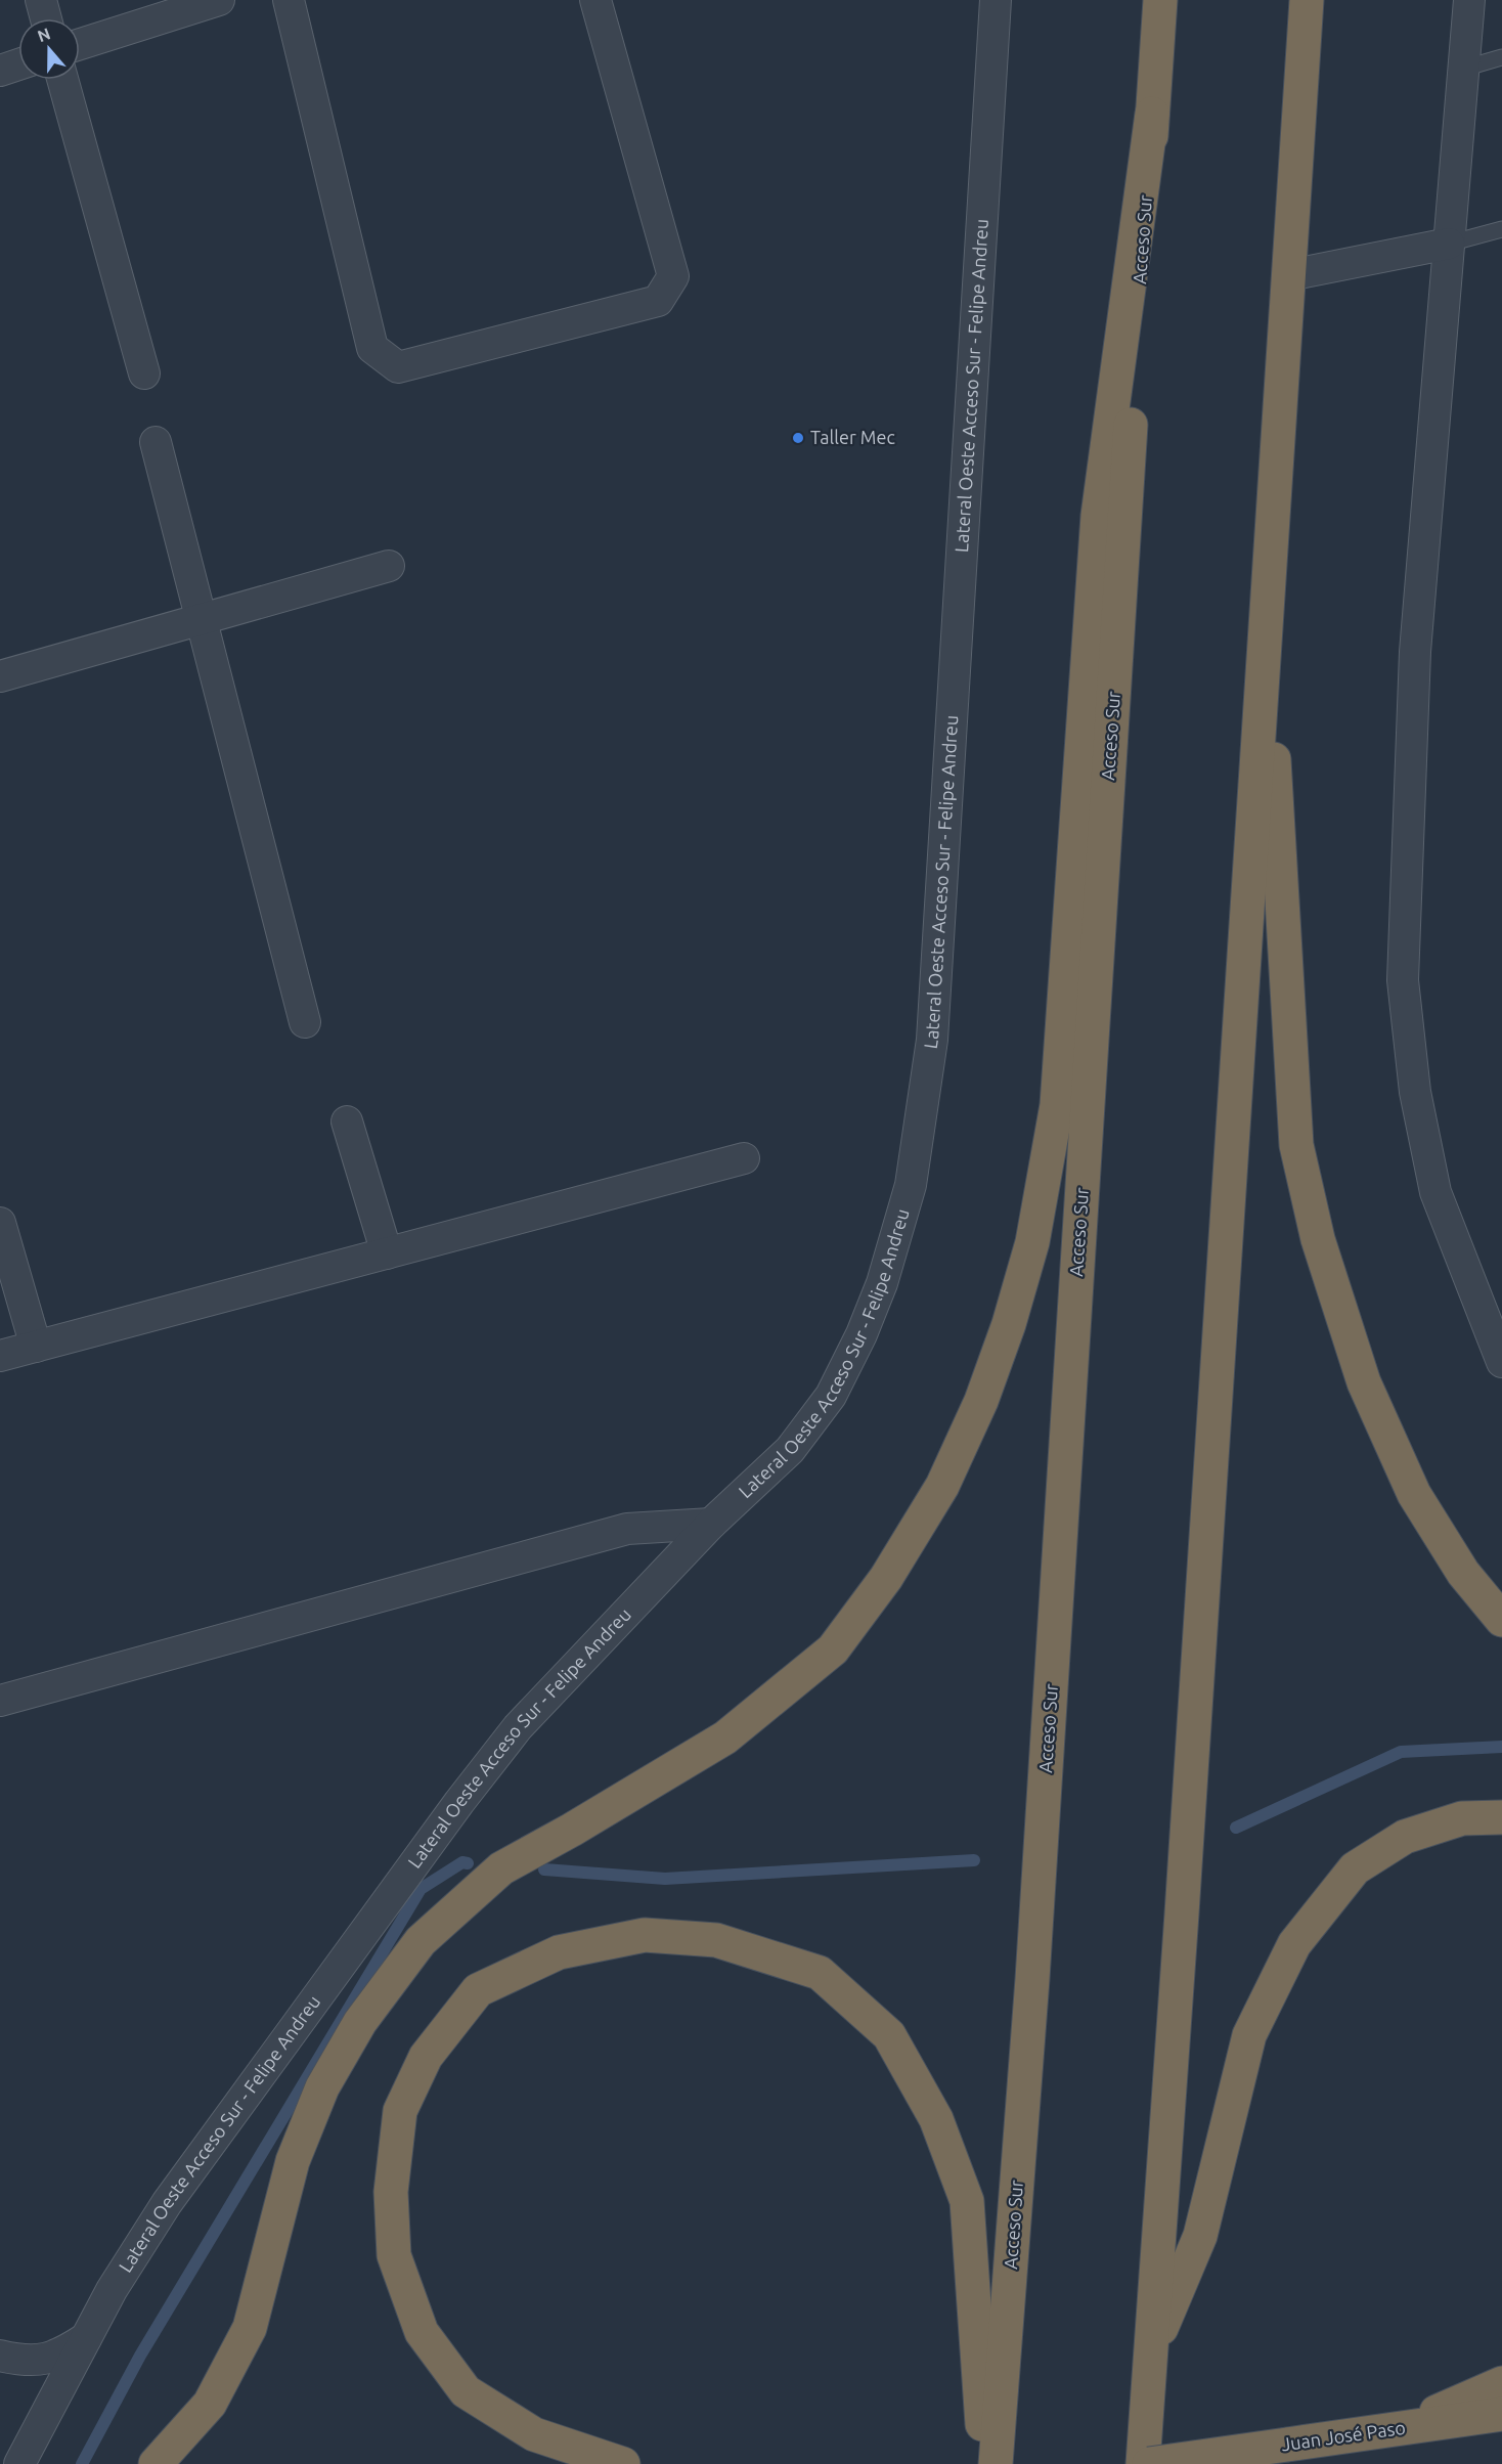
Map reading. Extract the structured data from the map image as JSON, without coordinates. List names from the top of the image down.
{
  "streets": {
    "highway": ["Acceso Sur", "Juan José Paso"],
    "street": ["Lateral Oeste Acceso Sur - Felipe Andreu"]
  },
  "places": ["Taller Mec"],
  "north": "top"
}
